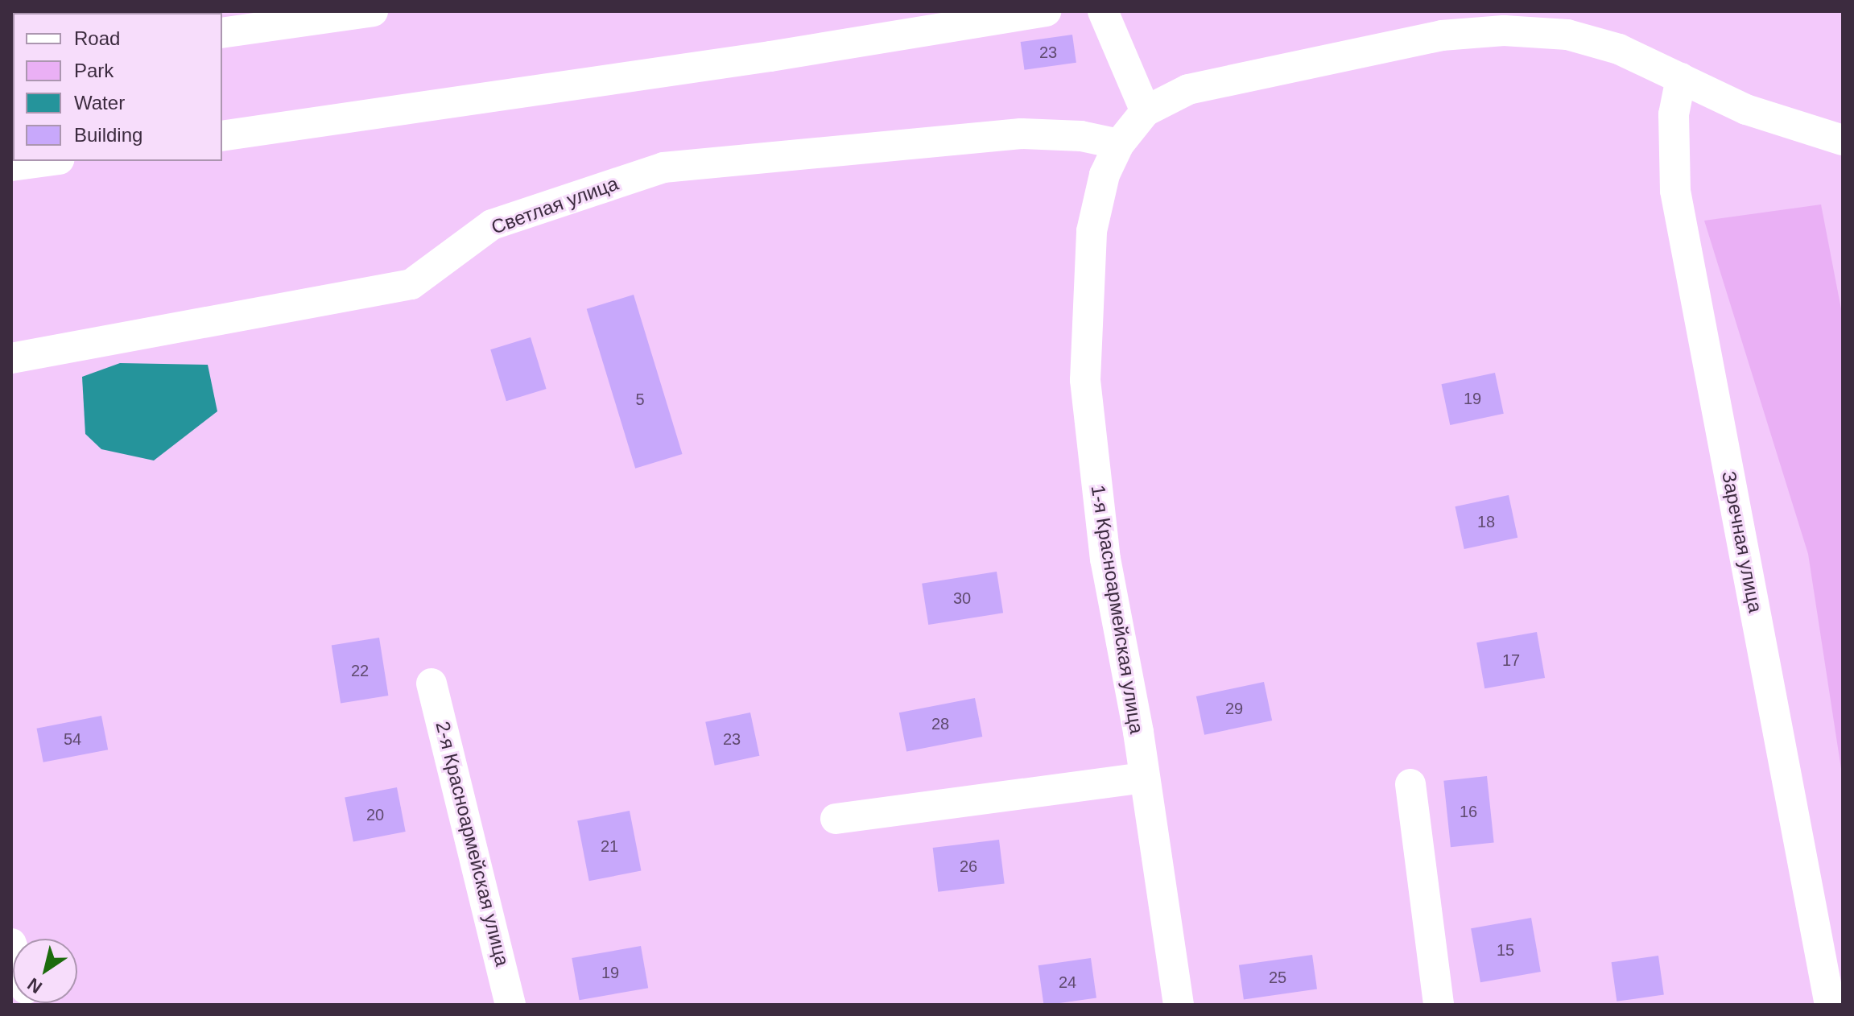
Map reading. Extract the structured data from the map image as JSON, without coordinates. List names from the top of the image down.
{
  "streets": {
    "street": [
      "Светлая улица",
      "Заречная улица",
      "1-я Красноармейская улица",
      "2-я Красноармейская улица"
    ]
  },
  "crossings": [
    ["Светлая улица", "1-я Красноармейская улица"]
  ],
  "house_numbers": [
    "23",
    "19",
    "5",
    "18",
    "30",
    "17",
    "22",
    "29",
    "28",
    "54",
    "23",
    "16",
    "20",
    "21",
    "26",
    "15",
    "19",
    "25",
    "24"
  ],
  "legend": [
    "Road",
    "Park",
    "Water",
    "Building"
  ],
  "north": "bottom left"
}
